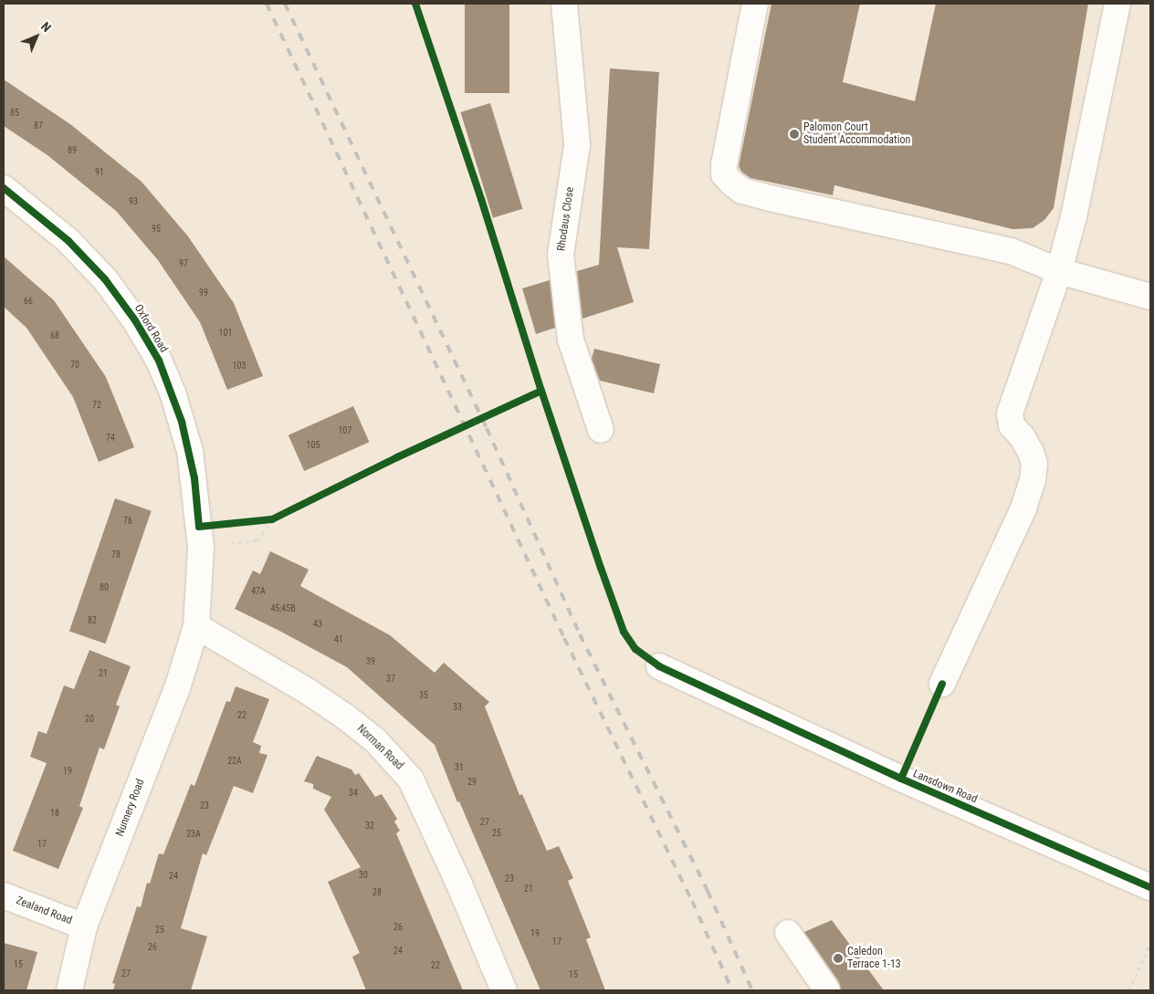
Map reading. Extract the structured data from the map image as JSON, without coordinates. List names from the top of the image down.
{
  "streets": {
    "street": [
      "Rhodaus Close",
      "Oxford Road",
      "Norman Road",
      "Lansdown Road",
      "Nunnery Road",
      "Zealand Road"
    ]
  },
  "crossings": [
    ["Oxford Road", "Norman Road"],
    ["Oxford Road", "Nunnery Road"],
    ["Norman Road", "Nunnery Road"],
    ["Nunnery Road", "Zealand Road"]
  ],
  "places": ["Palomon Court Student Accommodation", "Caledon Terrace 1-13"],
  "house_numbers": [
    "85",
    "87",
    "89",
    "91",
    "93",
    "95",
    "97",
    "99",
    "66",
    "101",
    "68",
    "70",
    "103",
    "72",
    "107",
    "74",
    "105",
    "76",
    "78",
    "80",
    "47A",
    "45;45B",
    "82",
    "43",
    "41",
    "39",
    "21",
    "37",
    "35",
    "33",
    "22",
    "20",
    "22A",
    "31",
    "19",
    "29",
    "34",
    "23",
    "18",
    "27",
    "32",
    "25",
    "23A",
    "17",
    "30",
    "24",
    "23",
    "21",
    "28",
    "26",
    "25",
    "19",
    "17",
    "26",
    "24",
    "15",
    "22",
    "27",
    "15"
  ],
  "north": "top right"
}
